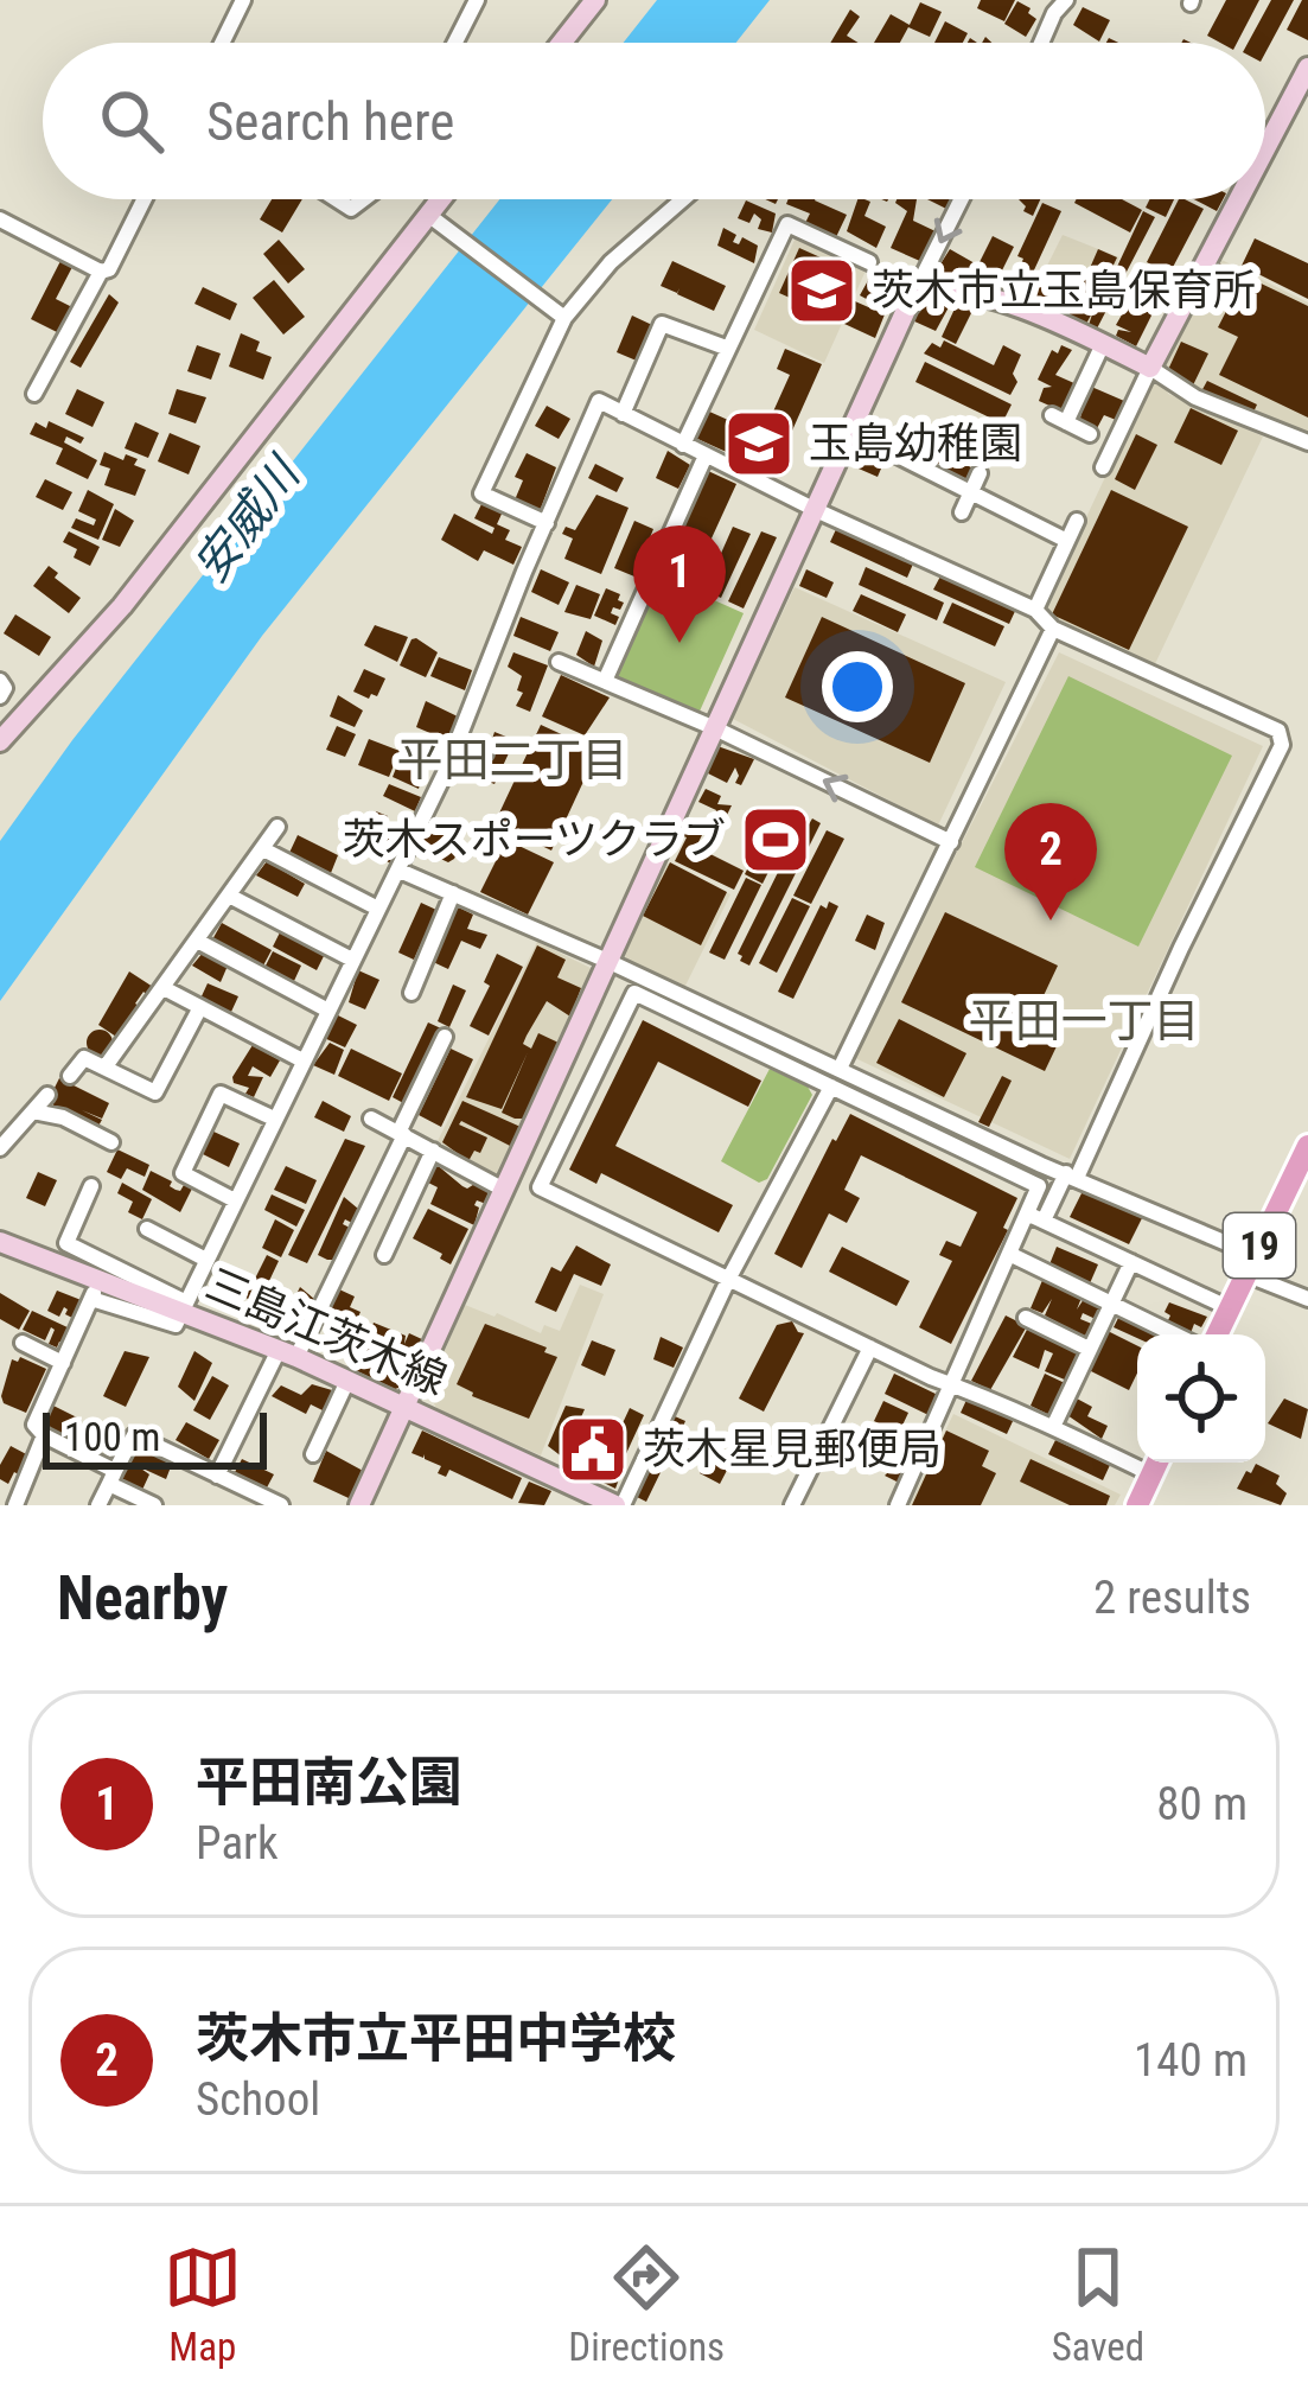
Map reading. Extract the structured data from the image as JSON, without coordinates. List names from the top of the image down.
{
  "streets": {
    "main road": ["19"],
    "street": ["三島江茨木線"]
  },
  "districts": ["平田二丁目", "平田一丁目"],
  "water": ["安威川"],
  "places": {
    "school or university": ["茨木市立玉島保育所", "玉島幼稚園"],
    "sports": ["茨木スポーツクラブ"],
    "public building": ["茨木星見郵便局"]
  },
  "scale_bar": "100 m",
  "page": {
    "search": "Search here",
    "pins": ["1", "2"],
    "scale": "100 m",
    "heading": ["Nearby", "2 results"],
    "list": [
      {
        "mark": "1",
        "name": "平田南公園",
        "note": "Park",
        "value": "80 m"
      },
      {
        "mark": "2",
        "name": "茨木市立平田中学校",
        "note": "School",
        "value": "140 m"
      }
    ],
    "nav": ["Map", "Directions", "Saved"]
  }
}
